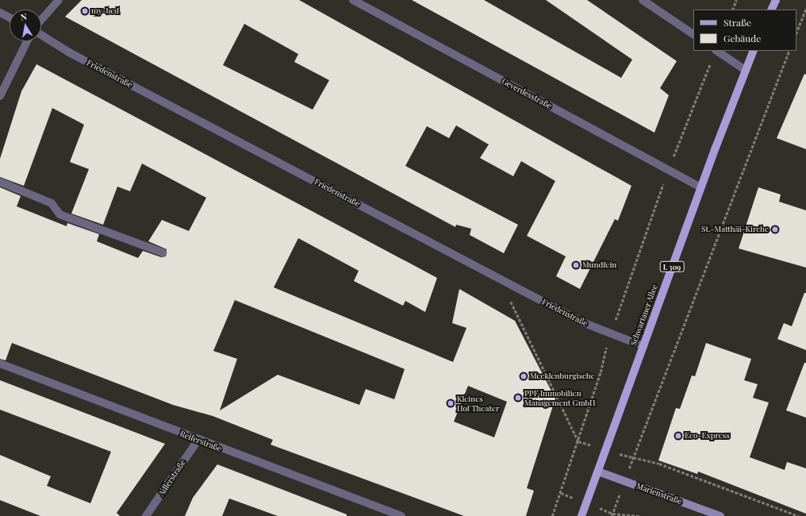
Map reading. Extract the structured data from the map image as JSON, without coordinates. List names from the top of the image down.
{
  "streets": {
    "main road": ["L 309", "Schwartauer Allee", "Marienstraße"],
    "street": [
      "Friedenstraße",
      "Geverdesstraße",
      "Reiferstraße",
      "Adlerstraße"
    ]
  },
  "crossings": [
    ["Friedenstraße", "Schwartauer Allee"],
    ["Geverdesstraße", "Schwartauer Allee"],
    ["Schwartauer Allee", "Marienstraße"],
    ["Reiferstraße", "Adlerstraße"]
  ],
  "places": [
    "my-bed",
    "St.-Matthäi-Kirche",
    "Mundfein",
    "Mecklenburgische",
    "PPF Immobilien Management GmbH",
    "Kleines Hof Theater",
    "Eco-Express"
  ],
  "legend": ["Straße", "Gebäude"],
  "north": "top"
}
